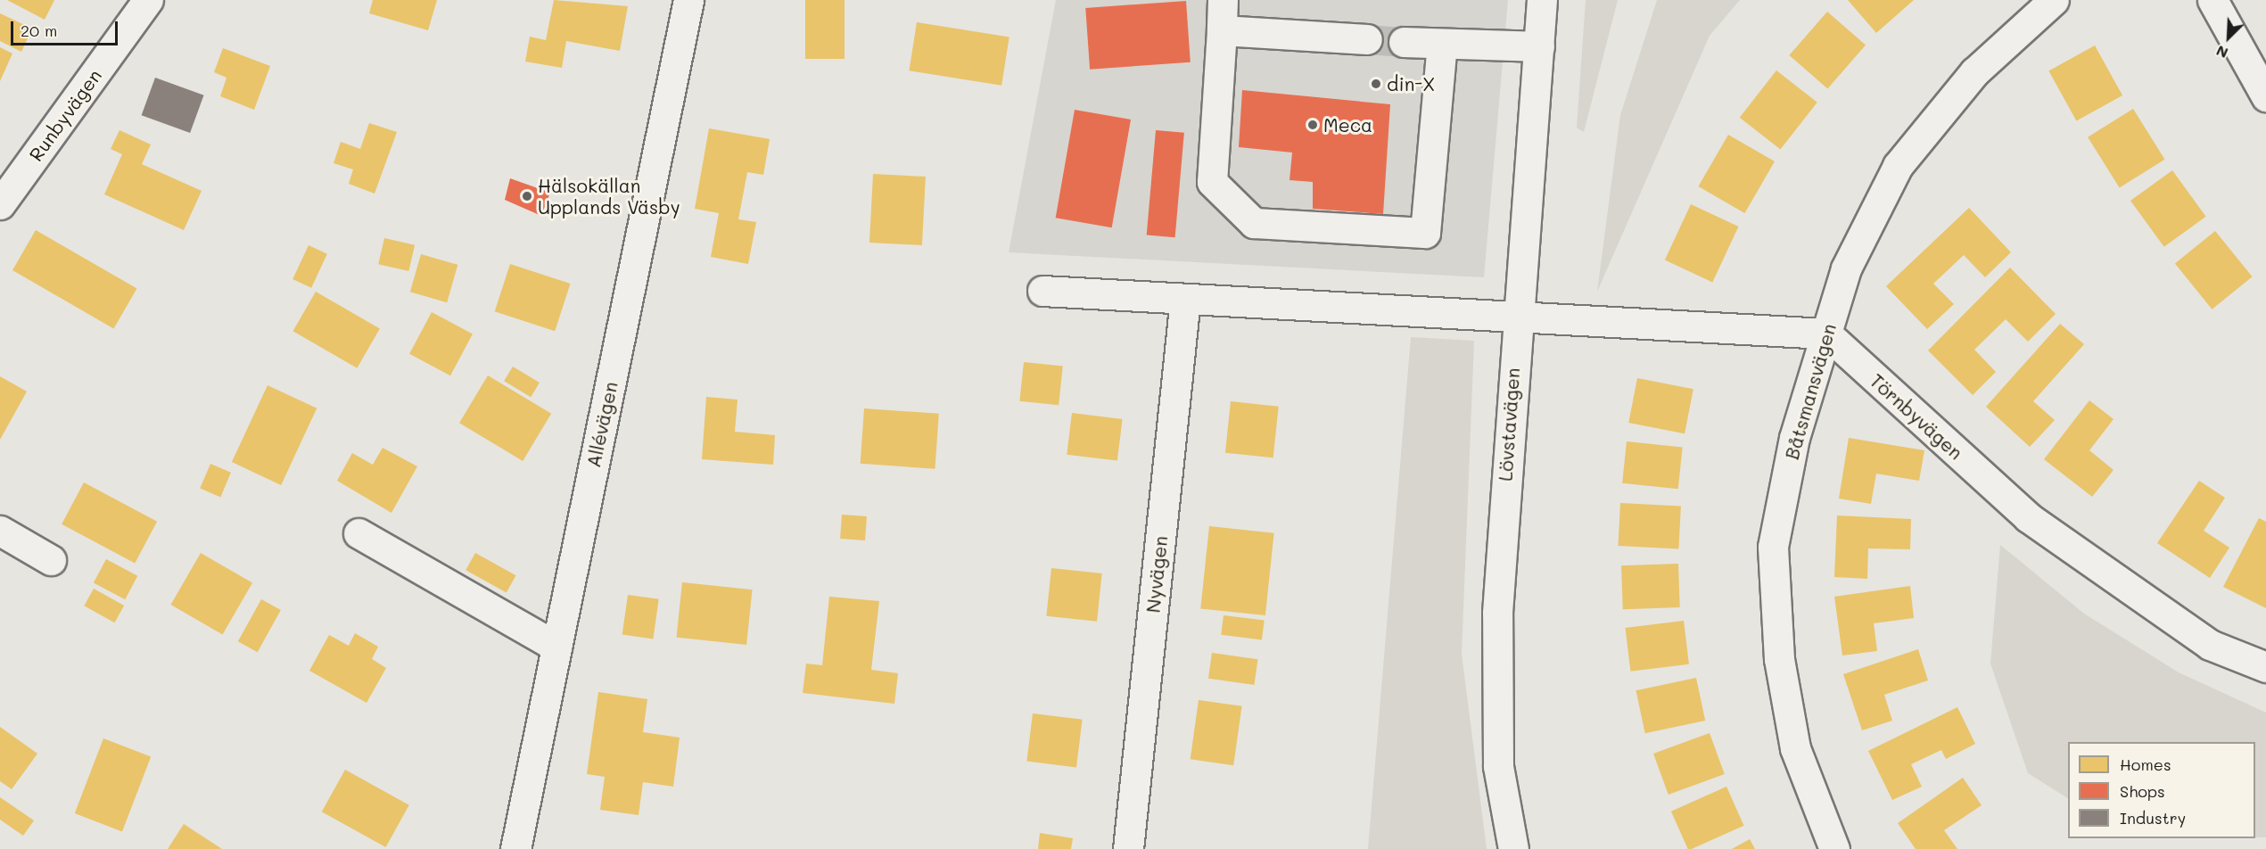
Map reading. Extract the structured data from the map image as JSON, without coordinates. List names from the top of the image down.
{
  "streets": {
    "street": [
      "Runbyvägen",
      "Båtsmansvägen",
      "Törnbyvägen",
      "Allévägen",
      "Lövstavägen",
      "Nyvägen"
    ]
  },
  "crossings": [
    ["Båtsmansvägen", "Törnbyvägen"]
  ],
  "places": ["din-X", "Meca", "Hälsokällan Upplands Väsby"],
  "legend": ["Homes", "Shops", "Industry"],
  "scale_bar": "20 m",
  "north": "bottom left"
}
